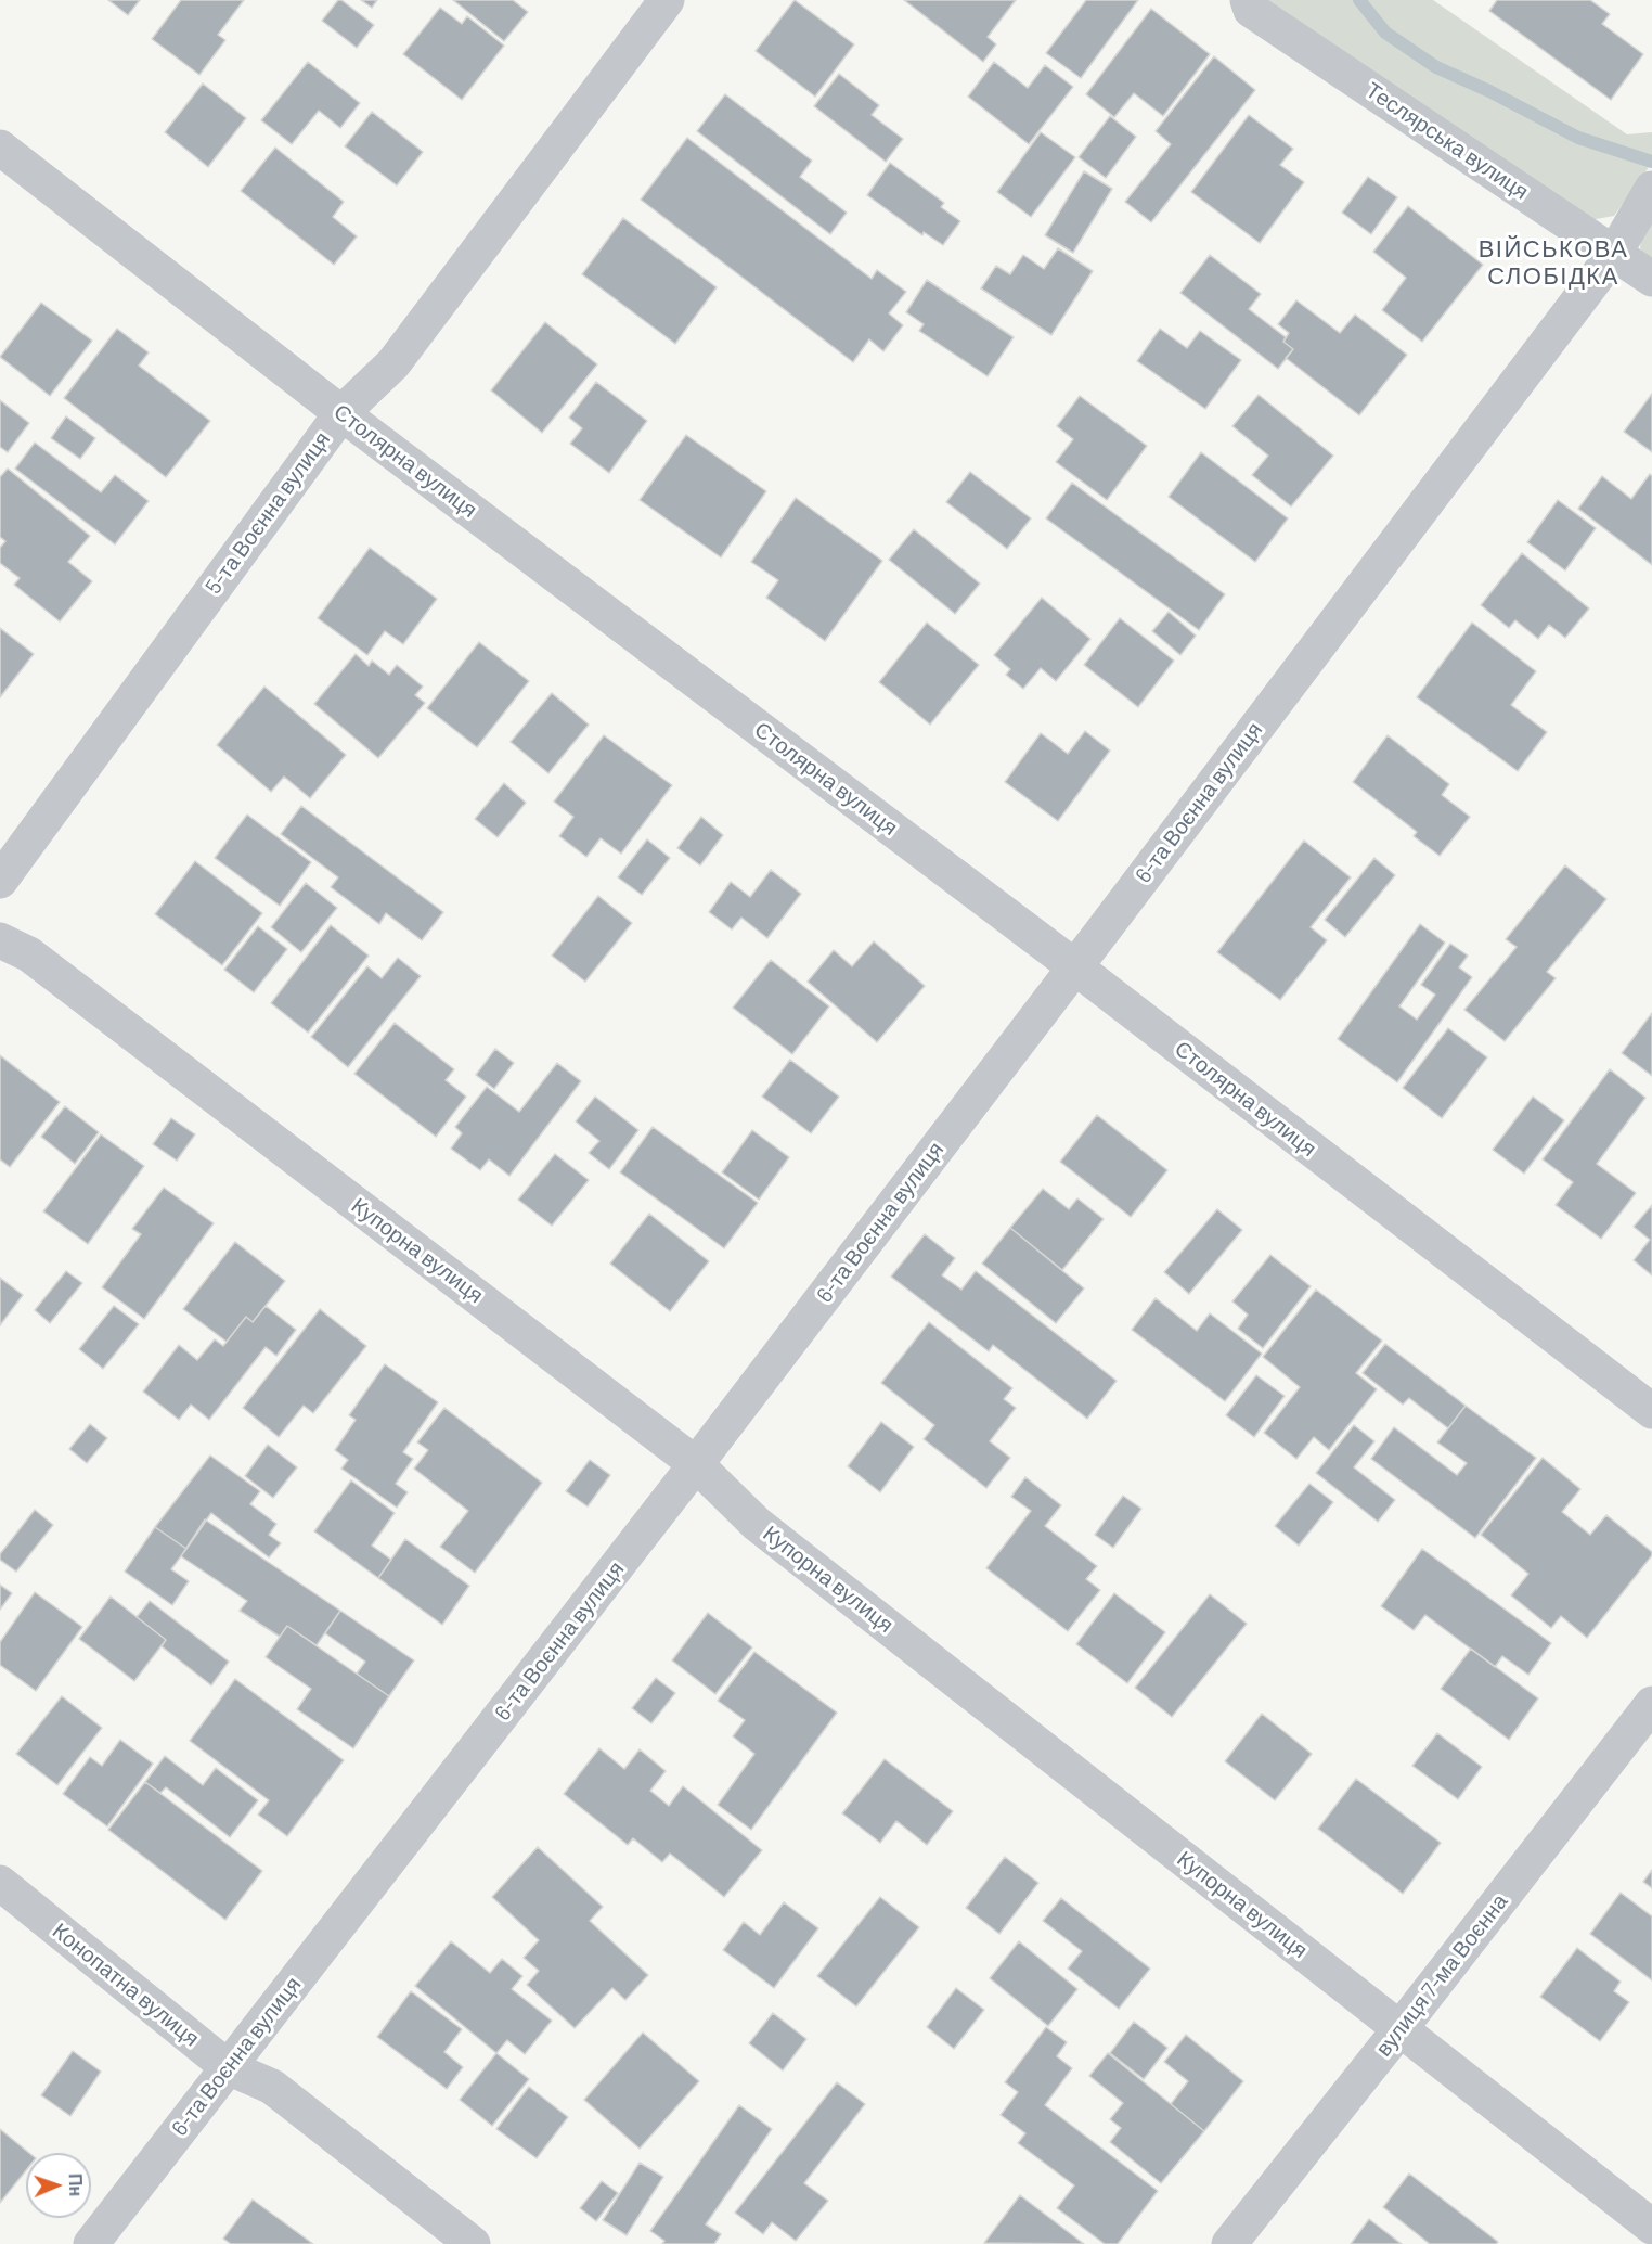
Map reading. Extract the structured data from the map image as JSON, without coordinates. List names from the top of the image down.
{
  "streets": {
    "street": [
      "Теслярська вулиця",
      "Столярна вулиця",
      "5-та Воєнна вулиця",
      "6-та Воєнна вулиця",
      "Купорна вулиця",
      "вулиця 7-ма Воєнна",
      "Конопатна вулиця"
    ]
  },
  "crossings": [
    ["Теслярська вулиця", "6-та Воєнна вулиця"],
    ["Столярна вулиця", "5-та Воєнна вулиця"],
    ["Столярна вулиця", "6-та Воєнна вулиця"],
    ["6-та Воєнна вулиця", "Купорна вулиця"],
    ["6-та Воєнна вулиця", "Конопатна вулиця"],
    ["Купорна вулиця", "вулиця 7-ма Воєнна"]
  ],
  "districts": ["ВІЙСЬКОВА СЛОБІДКА"],
  "north": "right"
}
